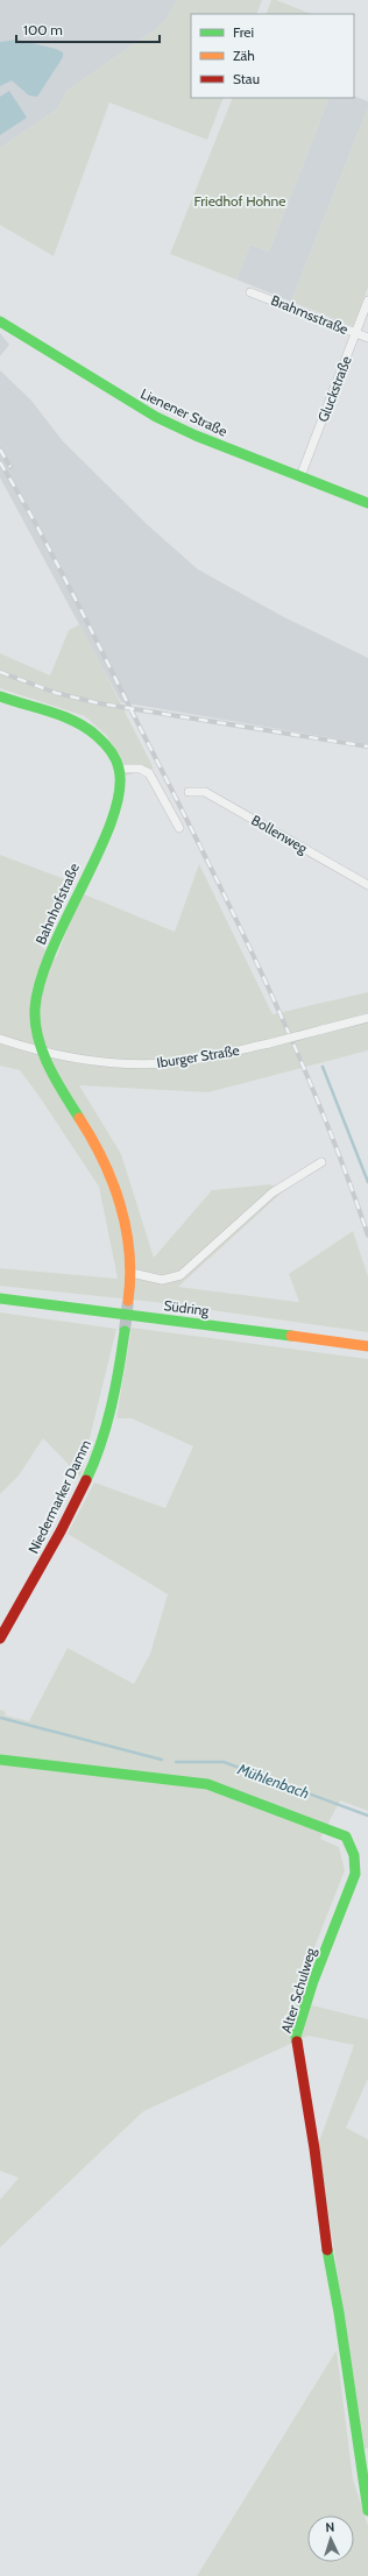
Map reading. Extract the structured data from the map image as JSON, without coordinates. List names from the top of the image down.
{
  "streets": {
    "street": [
      "Brahmsstraße",
      "Gluckstraße",
      "Lienener Straße",
      "Bollenweg",
      "Bahnhofstraße",
      "Iburger Straße",
      "Südring",
      "Niedermarker Damm",
      "Alter Schulweg"
    ]
  },
  "crossings": [
    ["Brahmsstraße", "Gluckstraße"],
    ["Gluckstraße", "Lienener Straße"],
    ["Bahnhofstraße", "Iburger Straße"]
  ],
  "water": ["Mühlenbach"],
  "parks": ["Friedhof Hohne"],
  "legend": ["Frei", "Zäh", "Stau"],
  "scale_bar": "100 m",
  "north": "top"
}
